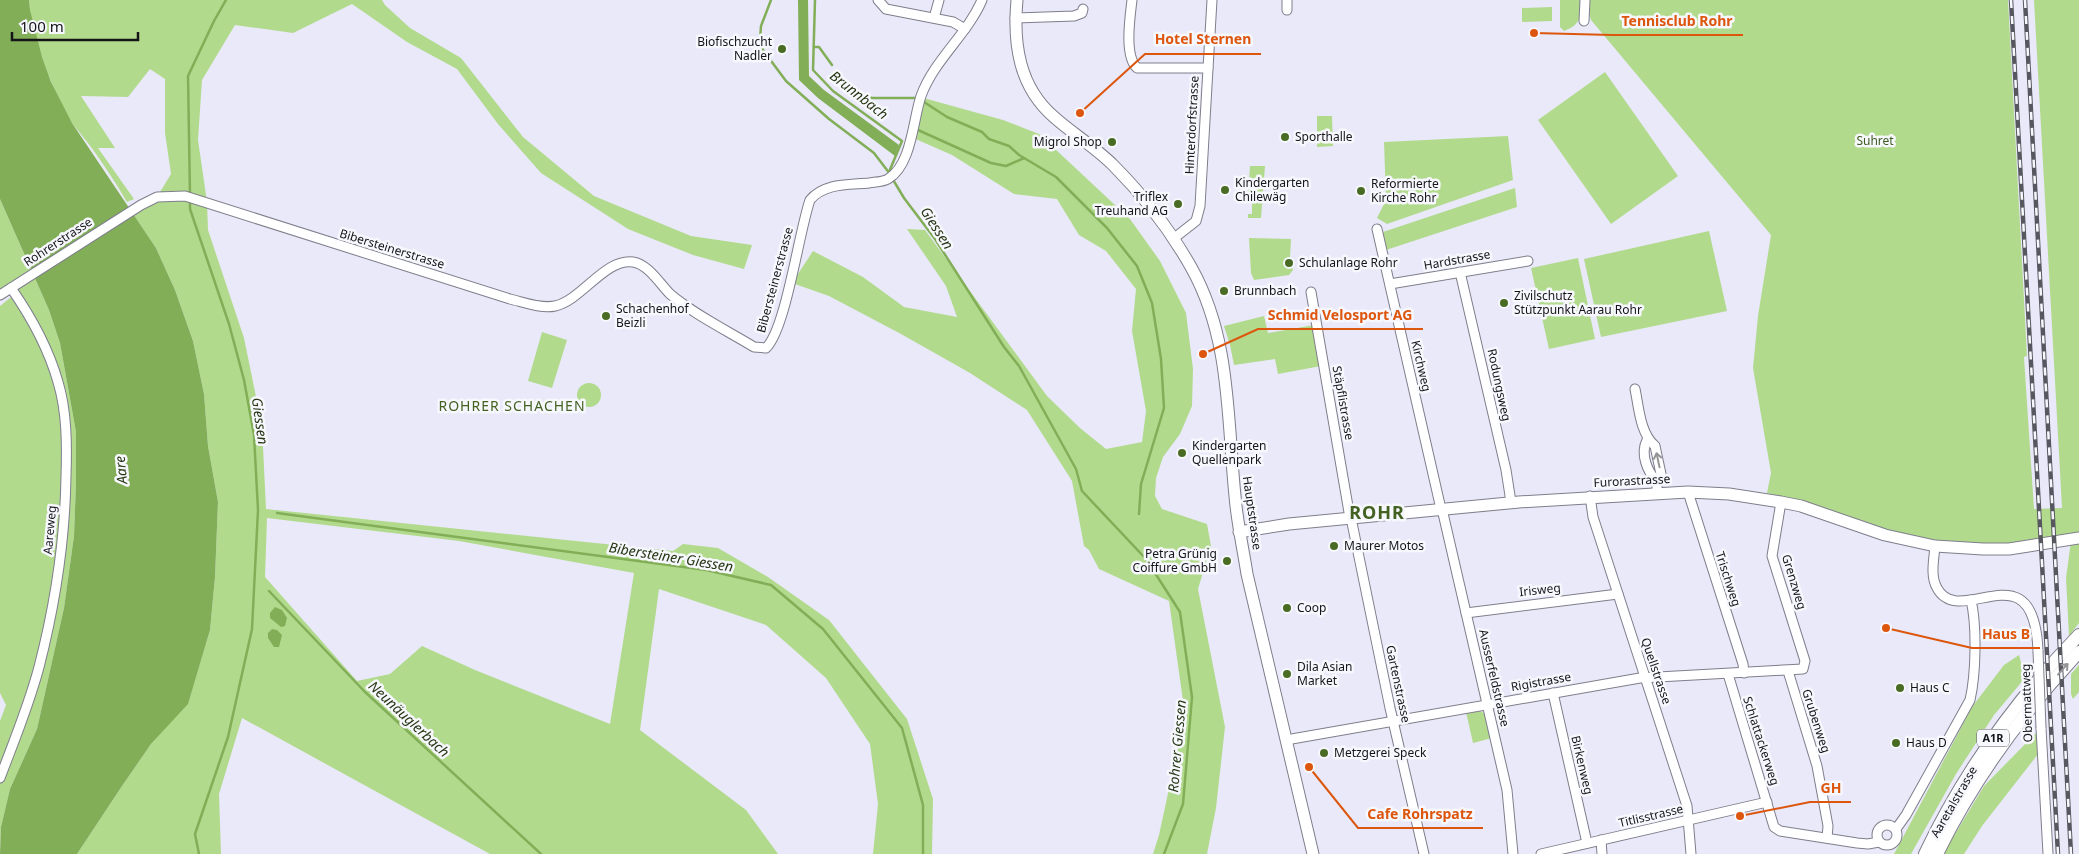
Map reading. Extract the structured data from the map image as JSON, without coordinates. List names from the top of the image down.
{
  "streets": {
    "highway": ["A1R", "Aaretalstrasse"],
    "main road": ["Furorastrasse", "Hauptstrasse"],
    "street": [
      "Hinterdorfstrasse",
      "Rohrerstrasse",
      "Bibersteinerstrasse",
      "Hardstrasse",
      "Kirchweg",
      "Rodungsweg",
      "Stäpflistrasse",
      "Aareweg",
      "Trischweg",
      "Grenzweg",
      "Irisweg",
      "Quellstrasse",
      "Ausserfeldstrasse",
      "Rigistrasse",
      "Gartenstrasse",
      "Obermattweg",
      "Grubenweg",
      "Schlattackerweg",
      "Birkenweg",
      "Titlisstrasse"
    ]
  },
  "crossings": [
    ["Hinterdorfstrasse", "Hauptstrasse"],
    ["Rohrerstrasse", "Bibersteinerstrasse"],
    ["Rohrerstrasse", "Aareweg"],
    ["Hardstrasse", "Kirchweg"],
    ["Hardstrasse", "Rodungsweg"],
    ["Kirchweg", "Furorastrasse"],
    ["Kirchweg", "Ausserfeldstrasse"],
    ["Rodungsweg", "Furorastrasse"],
    ["Stäpflistrasse", "Furorastrasse"],
    ["Stäpflistrasse", "Gartenstrasse"],
    ["Furorastrasse", "Hauptstrasse"],
    ["Furorastrasse", "Trischweg"],
    ["Furorastrasse", "Grenzweg"],
    ["Furorastrasse", "Quellstrasse"],
    ["Furorastrasse", "Ausserfeldstrasse"],
    ["Furorastrasse", "Gartenstrasse"],
    ["Furorastrasse", "Obermattweg"],
    ["Hauptstrasse", "Rigistrasse"],
    ["Trischweg", "Rigistrasse"],
    ["Grenzweg", "Rigistrasse"],
    ["Irisweg", "Quellstrasse"],
    ["Irisweg", "Ausserfeldstrasse"],
    ["Quellstrasse", "Rigistrasse"],
    ["Quellstrasse", "Titlisstrasse"],
    ["Ausserfeldstrasse", "Rigistrasse"],
    ["Rigistrasse", "Gartenstrasse"],
    ["Rigistrasse", "Grubenweg"],
    ["Rigistrasse", "Schlattackerweg"],
    ["Rigistrasse", "Birkenweg"],
    ["Grubenweg", "Schlattackerweg"],
    ["Schlattackerweg", "Titlisstrasse"],
    ["Birkenweg", "Titlisstrasse"]
  ],
  "districts": ["ROHRER SCHACHEN", "ROHR"],
  "water": [
    "Brunnbach",
    "Giessen",
    "Aare",
    "Bibersteiner Giessen",
    "Neunäuglerbach",
    "Rohrer Giessen"
  ],
  "parks": ["Suhret"],
  "places": [
    "Tennisclub Rohr",
    "Biofischzucht Nadler",
    "Hotel Sternen",
    "Sporthalle",
    "Migrol Shop",
    "Kindergarten Chilewäg",
    "Reformierte Kirche Rohr",
    "Triflex Treuhand AG",
    "Schulanlage Rohr",
    "Brunnbach",
    "Zivilschutz Stützpunkt Aarau Rohr",
    "Schachenhof Beizli",
    "Schmid Velosport AG",
    "Kindergarten Quellenpark",
    "Maurer Motos",
    "Petra Grünig Coiffure GmbH",
    "Coop",
    "Haus B",
    "Dila Asian Market",
    "Haus C",
    "Haus D",
    "Metzgerei Speck",
    "Cafe Rohrspatz",
    "GH"
  ],
  "scale_bar": "100 m"
}
